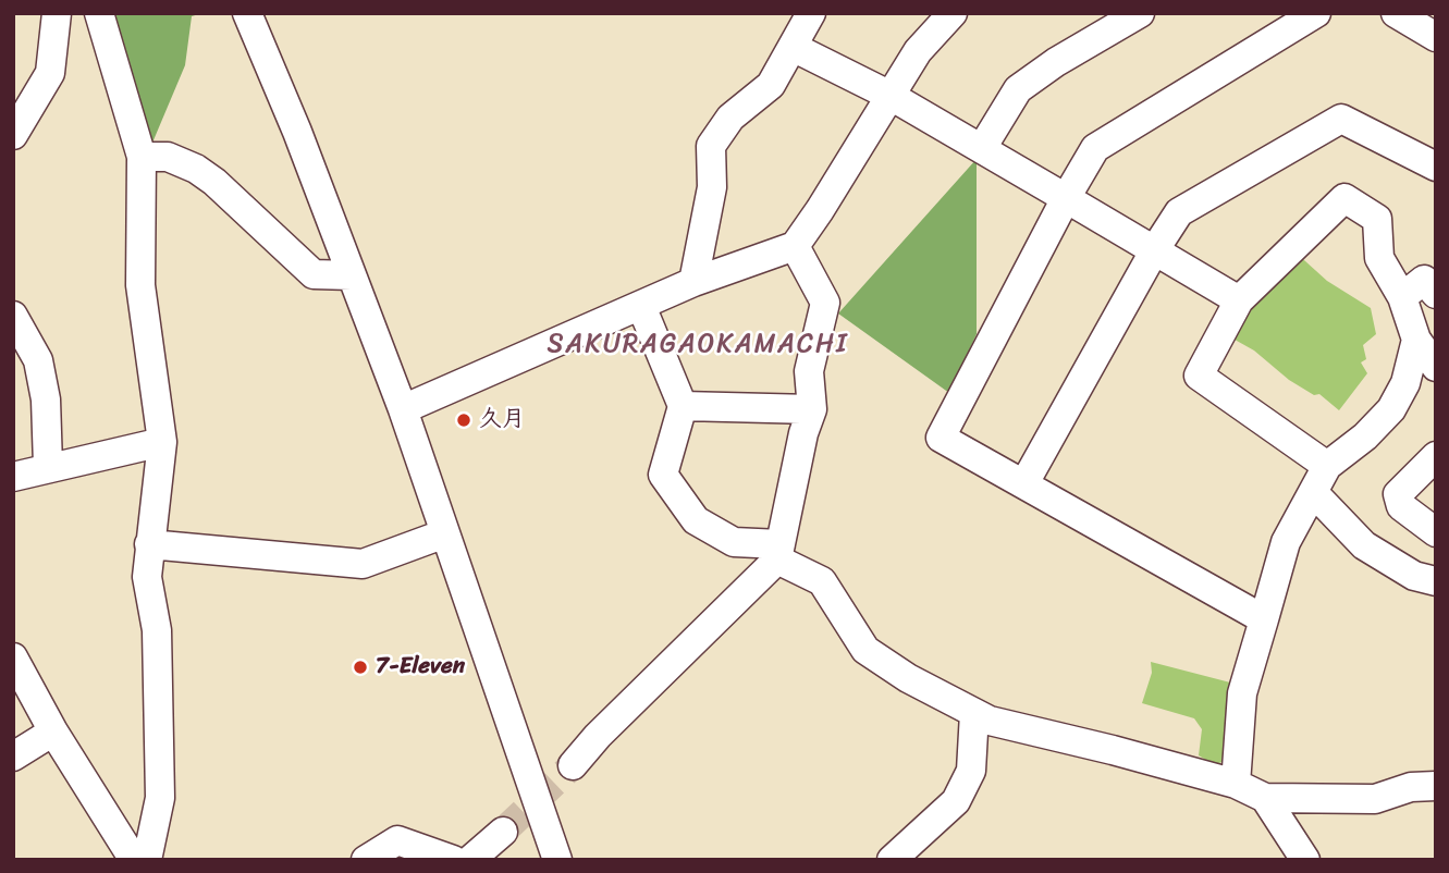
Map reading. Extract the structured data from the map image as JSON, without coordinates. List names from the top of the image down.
{
  "districts": ["SAKURAGAOKAMACHI"],
  "places": ["久月", "7-Eleven"]
}
